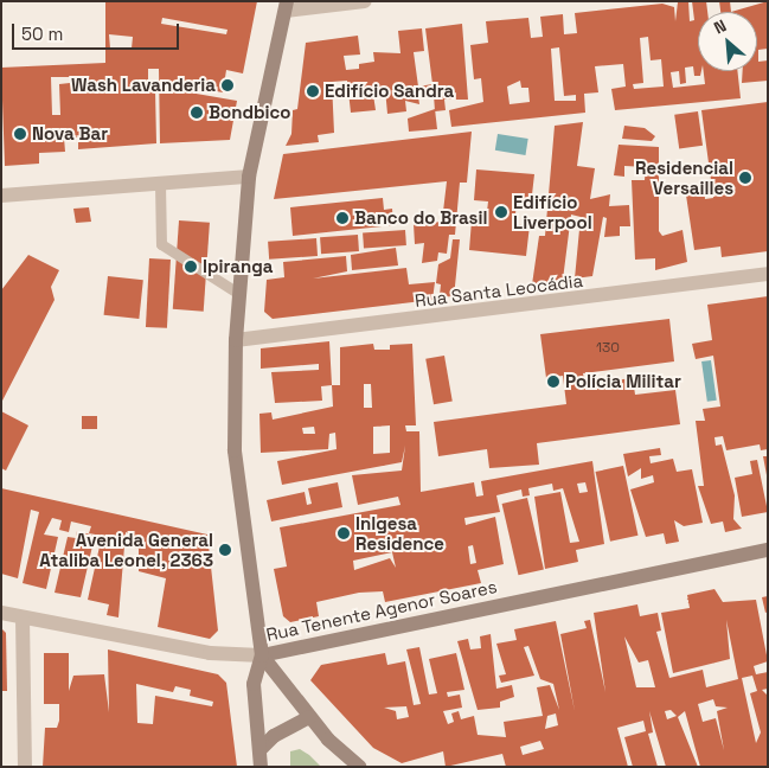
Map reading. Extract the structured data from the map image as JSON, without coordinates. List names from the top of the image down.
{
  "streets": {
    "main road": ["Rua Tenente Agenor Soares"],
    "street": ["Rua Santa Leocádia"]
  },
  "places": [
    "Wash Lavanderia",
    "Edifício Sandra",
    "Bondbico",
    "Nova Bar",
    "Residencial Versailles",
    "Edifício Liverpool",
    "Banco do Brasil",
    "Ipiranga",
    "Polícia Militar",
    "Inlgesa Residence",
    "Avenida General Ataliba Leonel, 2363"
  ],
  "house_numbers": ["130"],
  "scale_bar": "50 m",
  "north": "top left"
}
